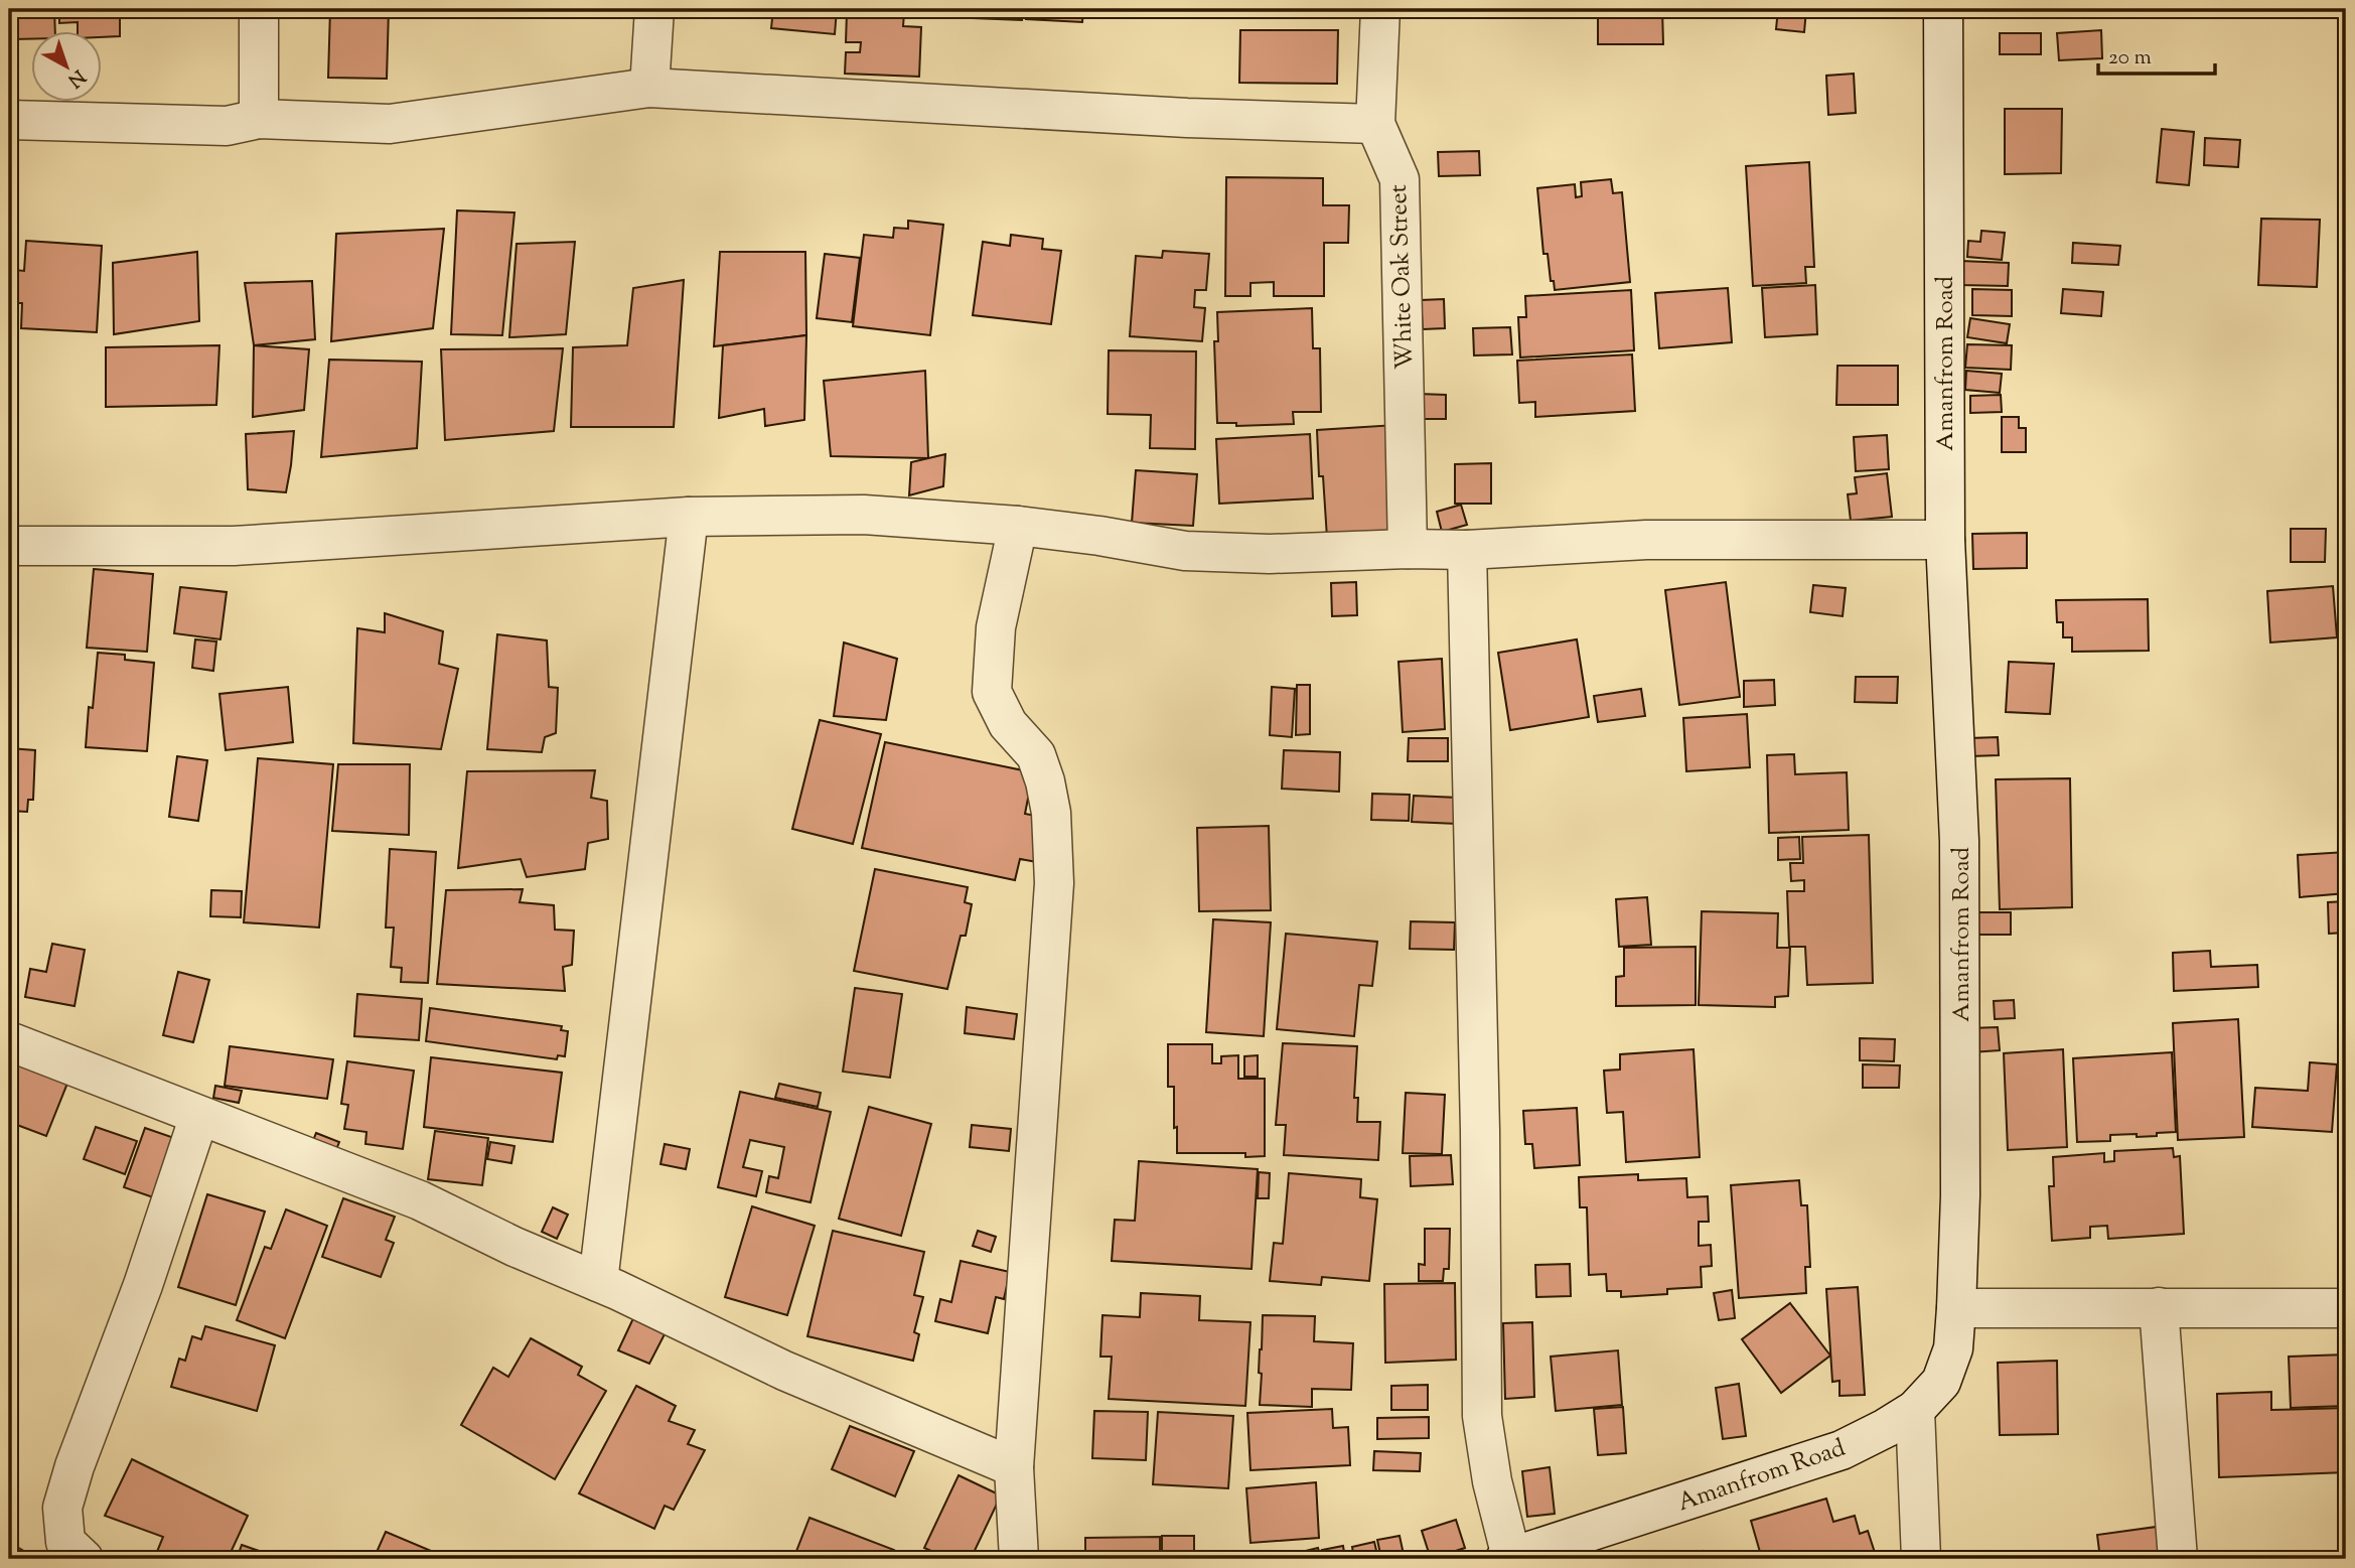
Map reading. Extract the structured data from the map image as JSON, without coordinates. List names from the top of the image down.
{
  "streets": {
    "street": ["White Oak Street", "Amanfrom Road"]
  },
  "scale_bar": "20 m",
  "north": "bottom right"
}
